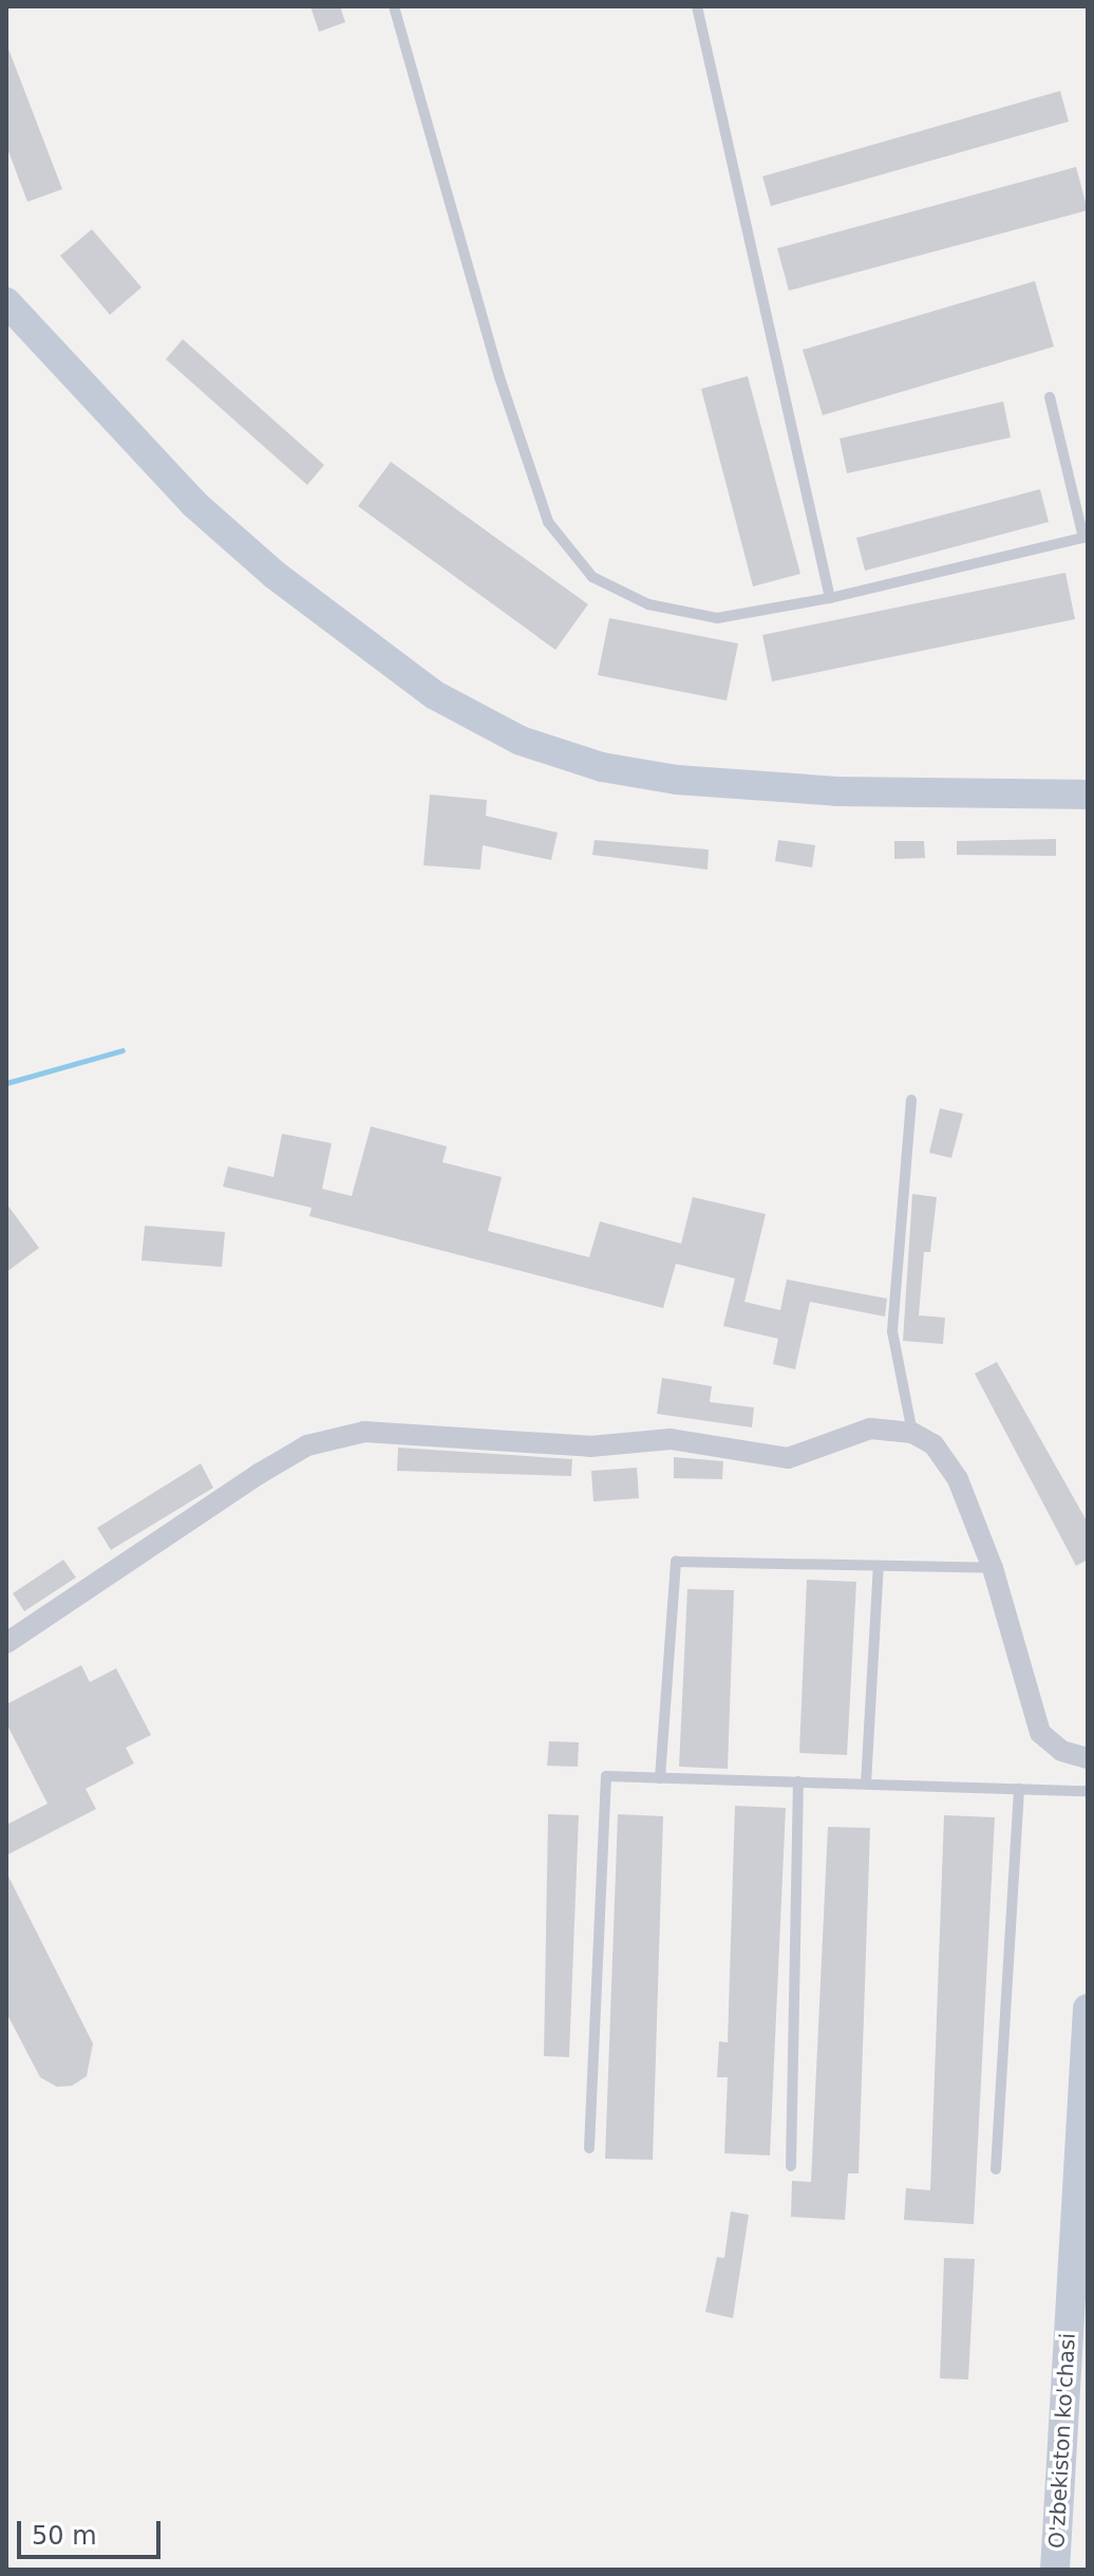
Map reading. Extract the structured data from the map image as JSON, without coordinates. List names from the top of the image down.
{
  "streets": {
    "main road": ["O'zbekiston ko'chasi"]
  },
  "scale_bar": "50 m"
}
